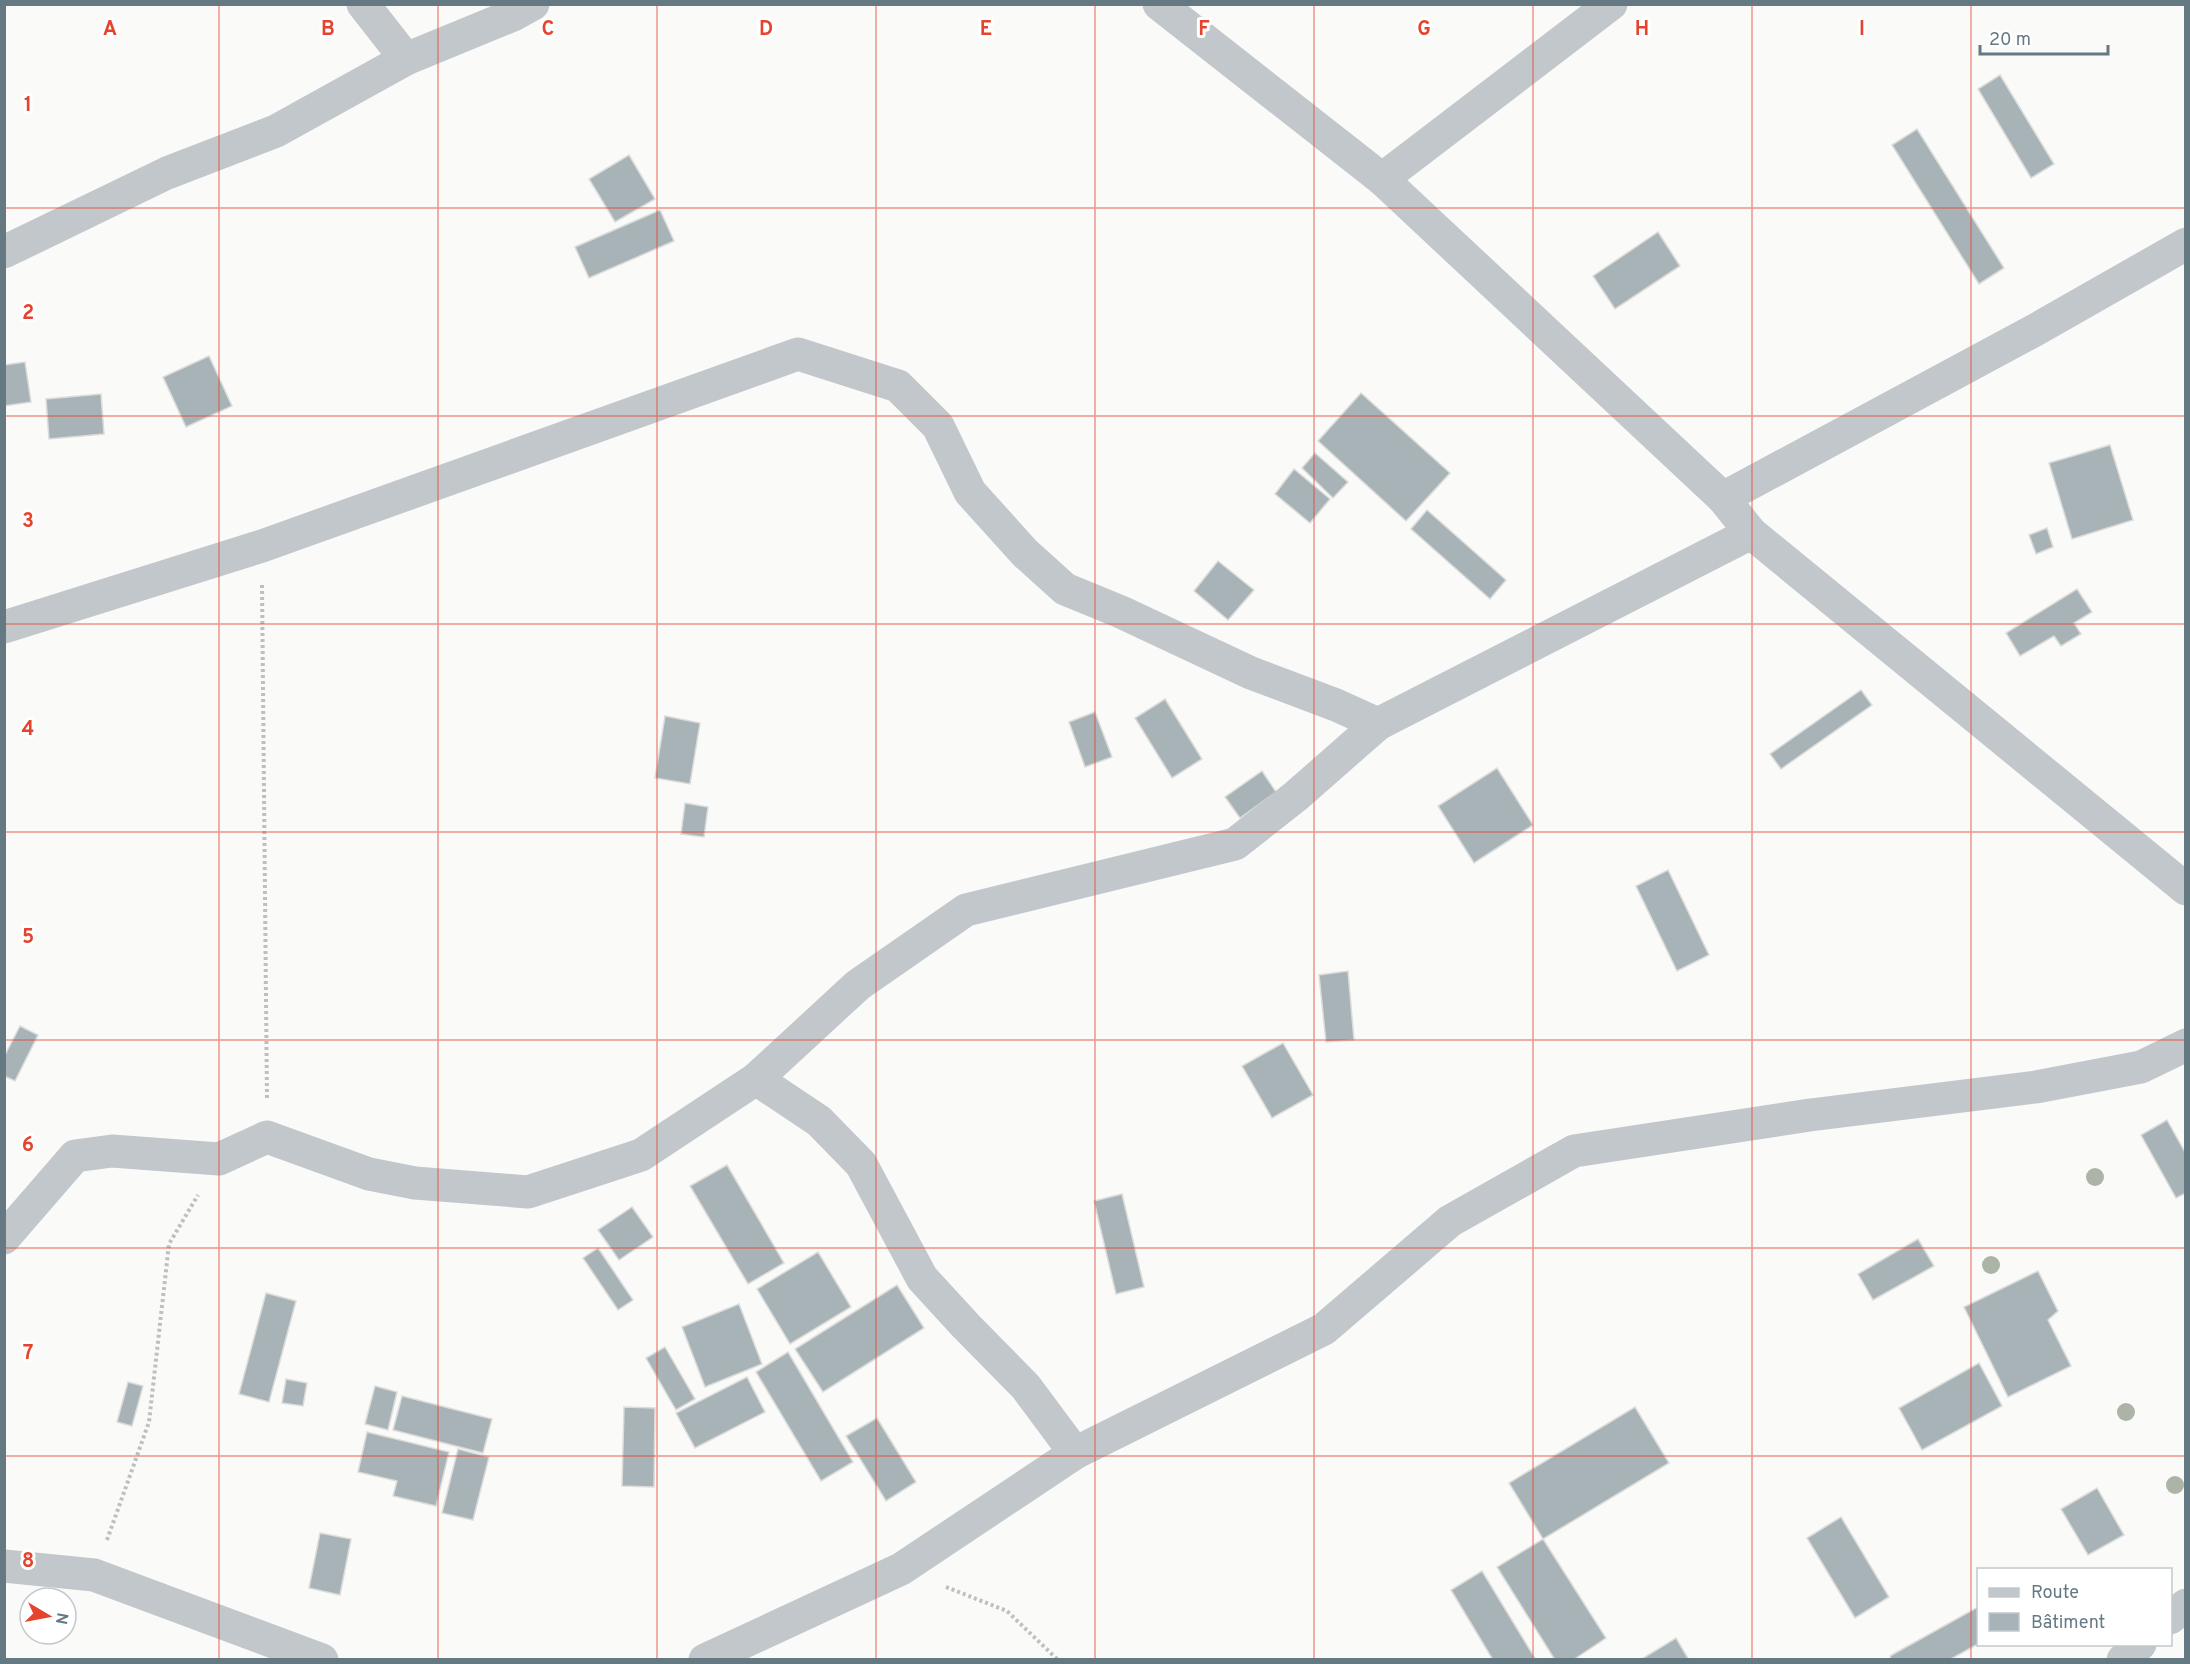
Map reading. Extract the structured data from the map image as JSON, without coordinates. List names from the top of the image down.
{
  "legend": ["Route", "Bâtiment"],
  "scale_bar": "20 m",
  "north": "right",
  "grid": {
    "columns": [
      "A",
      "B",
      "C",
      "D",
      "E",
      "F",
      "G",
      "H",
      "I"
    ],
    "rows": [
      "1",
      "2",
      "3",
      "4",
      "5",
      "6",
      "7",
      "8"
    ]
  }
}
